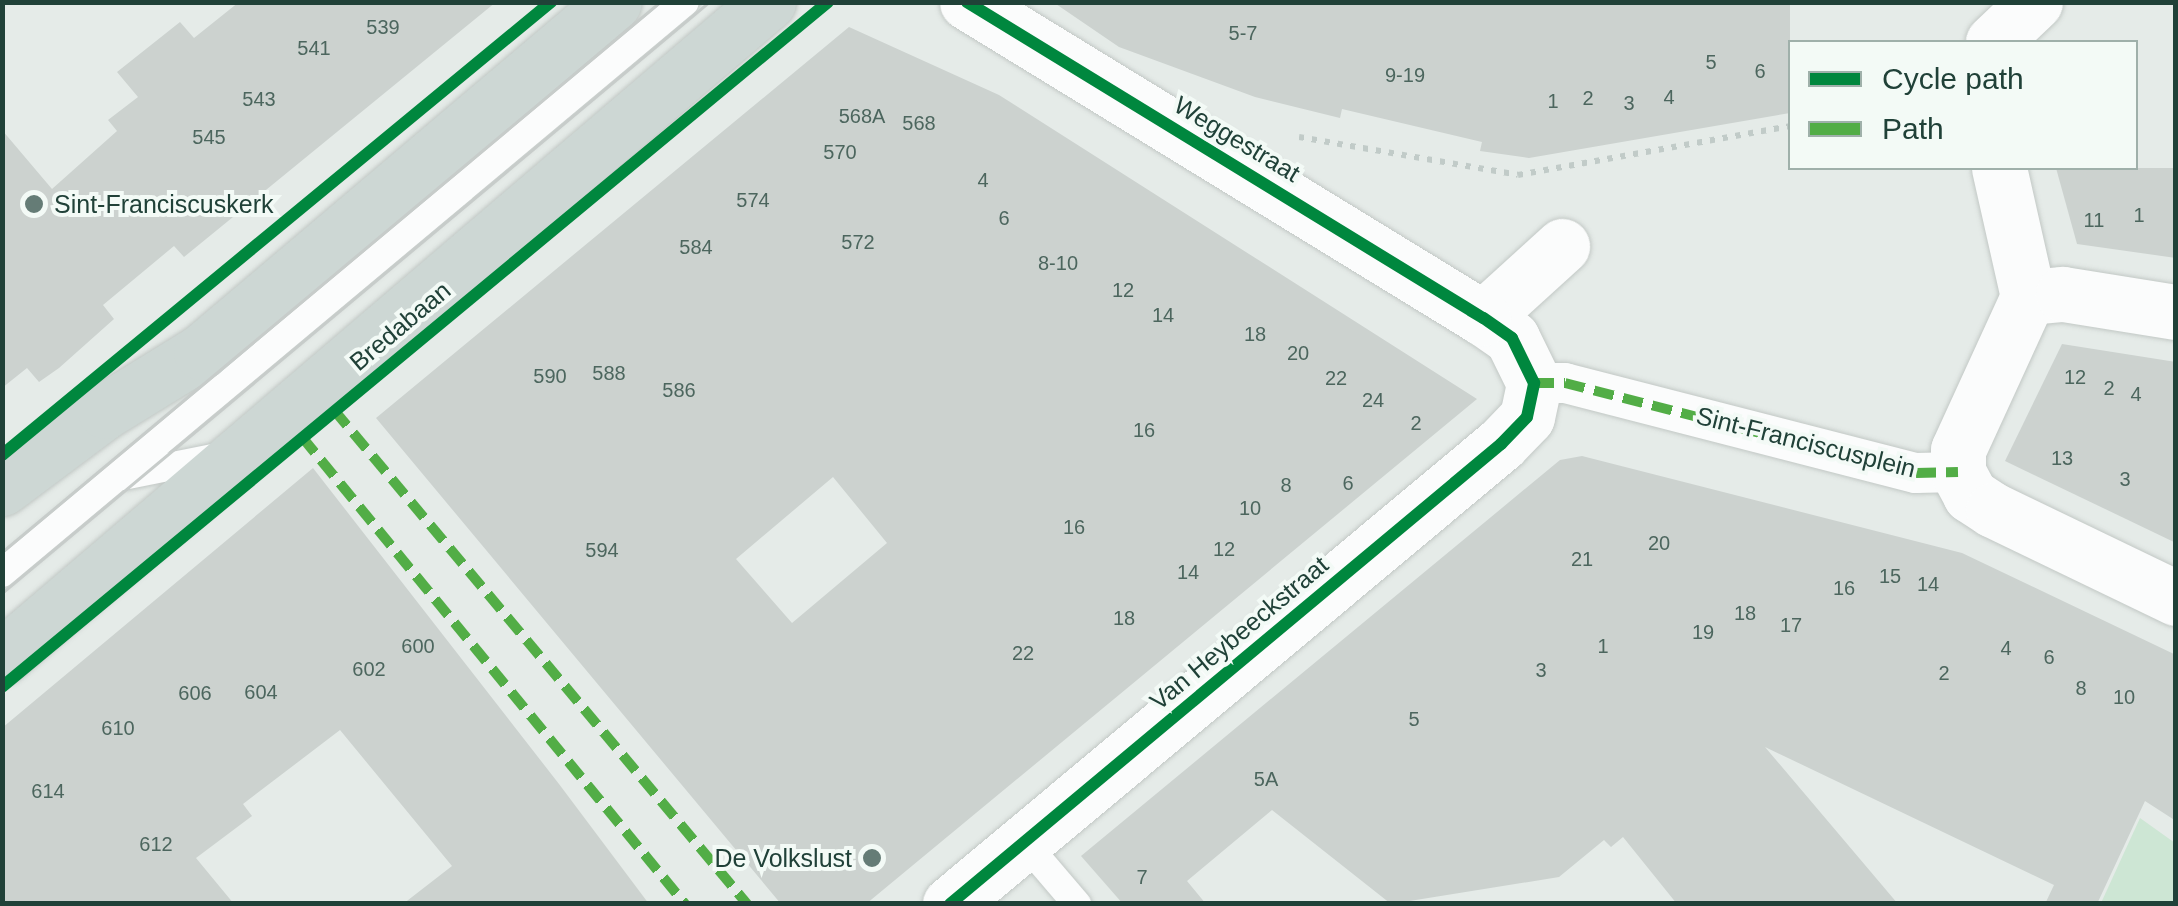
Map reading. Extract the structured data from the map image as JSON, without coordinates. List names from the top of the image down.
{
  "streets": {
    "main road": ["Bredabaan"],
    "street": ["Weggestraat", "Sint-Franciscusplein", "Van Heybeeckstraat"]
  },
  "crossings": [
    ["Sint-Franciscusplein", "Van Heybeeckstraat"]
  ],
  "places": ["Sint-Franciscuskerk", "De Volkslust"],
  "house_numbers": [
    "539",
    "5-7",
    "541",
    "5",
    "6",
    "9-19",
    "4",
    "2",
    "543",
    "1",
    "3",
    "568A",
    "568",
    "545",
    "570",
    "4",
    "574",
    "1",
    "6",
    "11",
    "572",
    "584",
    "8-10",
    "12",
    "14",
    "18",
    "20",
    "588",
    "590",
    "12",
    "22",
    "2",
    "586",
    "4",
    "24",
    "2",
    "16",
    "13",
    "3",
    "6",
    "8",
    "10",
    "16",
    "20",
    "12",
    "594",
    "21",
    "14",
    "15",
    "14",
    "16",
    "18",
    "18",
    "17",
    "19",
    "600",
    "1",
    "4",
    "22",
    "6",
    "602",
    "3",
    "2",
    "8",
    "604",
    "606",
    "10",
    "5",
    "610",
    "5A",
    "614",
    "612",
    "7"
  ],
  "legend": ["Cycle path", "Path"]
}
